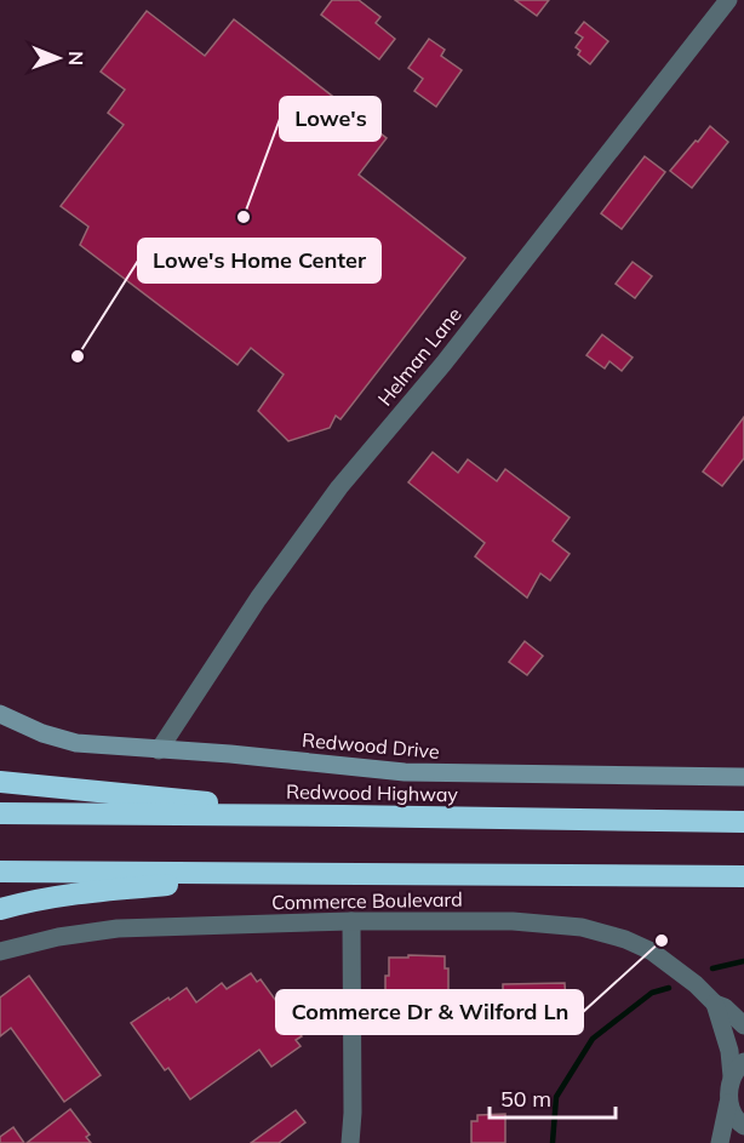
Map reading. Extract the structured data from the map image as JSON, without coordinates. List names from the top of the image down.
{
  "streets": {
    "highway": ["Redwood Highway"],
    "main road": ["Redwood Drive"],
    "street": ["Helman Lane", "Commerce Boulevard"]
  },
  "crossings": [
    ["Helman Lane", "Redwood Drive"]
  ],
  "places": ["Lowe's", "Lowe's Home Center", "Commerce Dr & Wilford Ln"],
  "scale_bar": "50 m",
  "north": "right"
}
